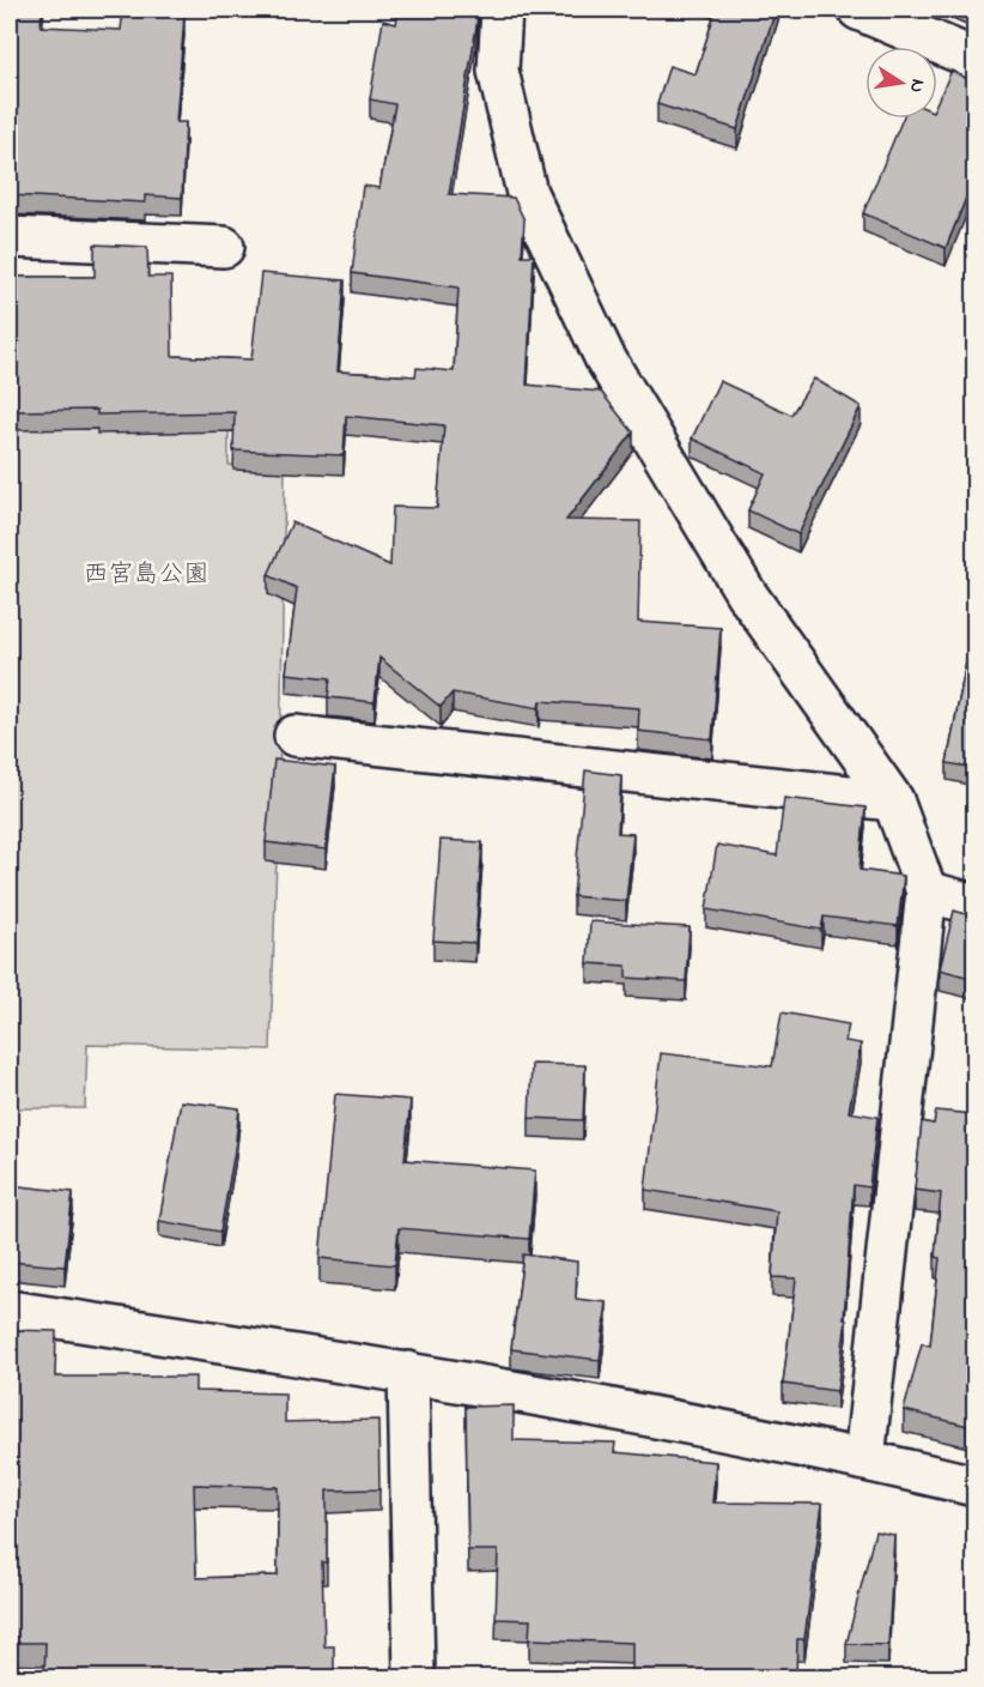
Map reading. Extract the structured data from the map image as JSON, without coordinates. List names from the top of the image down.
{
  "parks": ["西宮島公園"],
  "north": "right"
}
